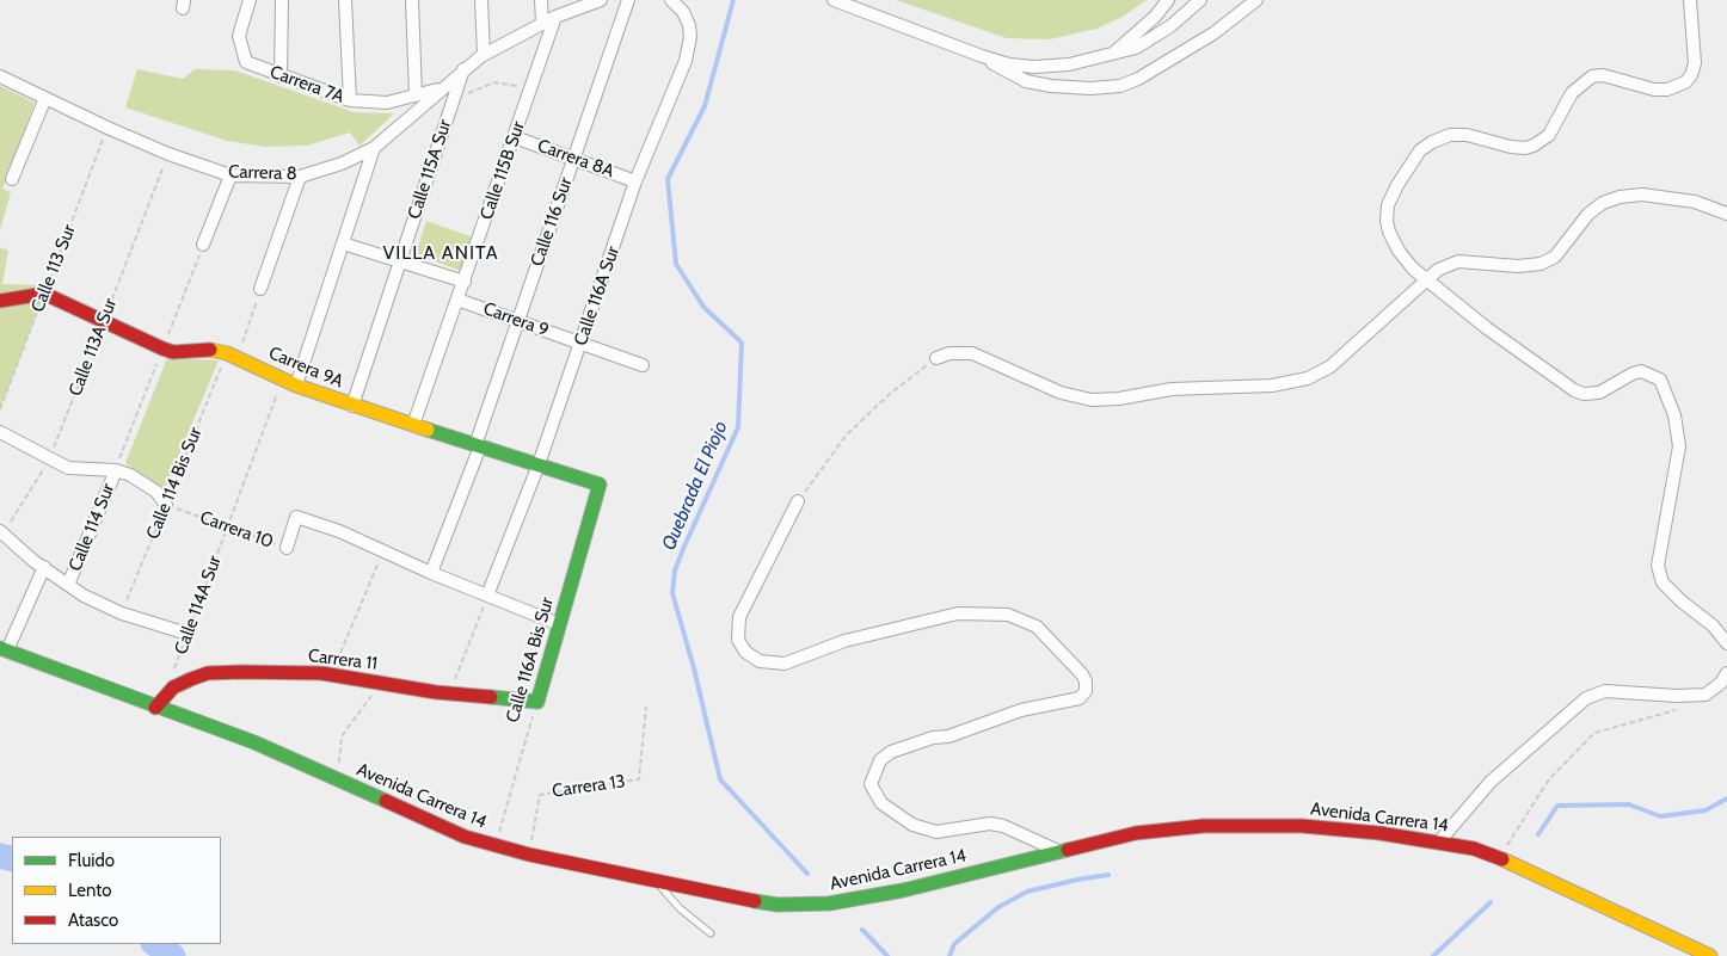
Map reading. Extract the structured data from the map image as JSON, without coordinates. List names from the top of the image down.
{
  "streets": {
    "main road": [
      "Carrera 9A",
      "Carrera 11",
      "Calle 116A Bis Sur",
      "Avenida Carrera 14"
    ],
    "street": [
      "Carrera 7A",
      "Carrera 8A",
      "Calle 115A Sur",
      "Calle 115B Sur",
      "Carrera 8",
      "Calle 116 Sur",
      "Calle 116A Sur",
      "Carrera 9",
      "Calle 114 Sur",
      "Carrera 10"
    ],
    "path": [
      "Calle 113 Sur",
      "Calle 113A Sur",
      "Calle 114 Bis Sur",
      "Calle 114A Sur",
      "Carrera 13"
    ]
  },
  "crossings": [
    ["Carrera 7A", "Carrera 8"],
    ["Carrera 8A", "Calle 115B Sur"],
    ["Carrera 8A", "Calle 116 Sur"],
    ["Carrera 8A", "Calle 116A Sur"],
    ["Calle 115A Sur", "Carrera 8"],
    ["Calle 115A Sur", "Carrera 9A"],
    ["Calle 115B Sur", "Carrera 8"],
    ["Calle 115B Sur", "Carrera 9"],
    ["Calle 115B Sur", "Carrera 9A"],
    ["Carrera 8", "Calle 113 Sur"],
    ["Carrera 8", "Calle 113A Sur"],
    ["Calle 116 Sur", "Carrera 9"],
    ["Calle 116 Sur", "Carrera 9A"],
    ["Calle 116 Sur", "Carrera 10"],
    ["Calle 113 Sur", "Carrera 9A"],
    ["Calle 116A Sur", "Carrera 9"],
    ["Calle 116A Sur", "Carrera 9A"],
    ["Calle 116A Sur", "Carrera 10"],
    ["Calle 113A Sur", "Carrera 9A"],
    ["Carrera 9A", "Calle 114 Bis Sur"],
    ["Carrera 9A", "Calle 114A Sur"],
    ["Carrera 9A", "Calle 116A Bis Sur"],
    ["Calle 114 Bis Sur", "Carrera 10"],
    ["Calle 114 Sur", "Avenida Carrera 14"],
    ["Carrera 10", "Calle 114A Sur"],
    ["Carrera 10", "Calle 116A Bis Sur"],
    ["Calle 114A Sur", "Carrera 11"],
    ["Carrera 11", "Calle 116A Bis Sur"],
    ["Carrera 11", "Avenida Carrera 14"],
    ["Calle 116A Bis Sur", "Avenida Carrera 14"],
    ["Carrera 13", "Avenida Carrera 14"]
  ],
  "districts": ["VILLA ANITA"],
  "water": ["Quebrada El Piojo"],
  "legend": ["Fluido", "Lento", "Atasco"]
}
